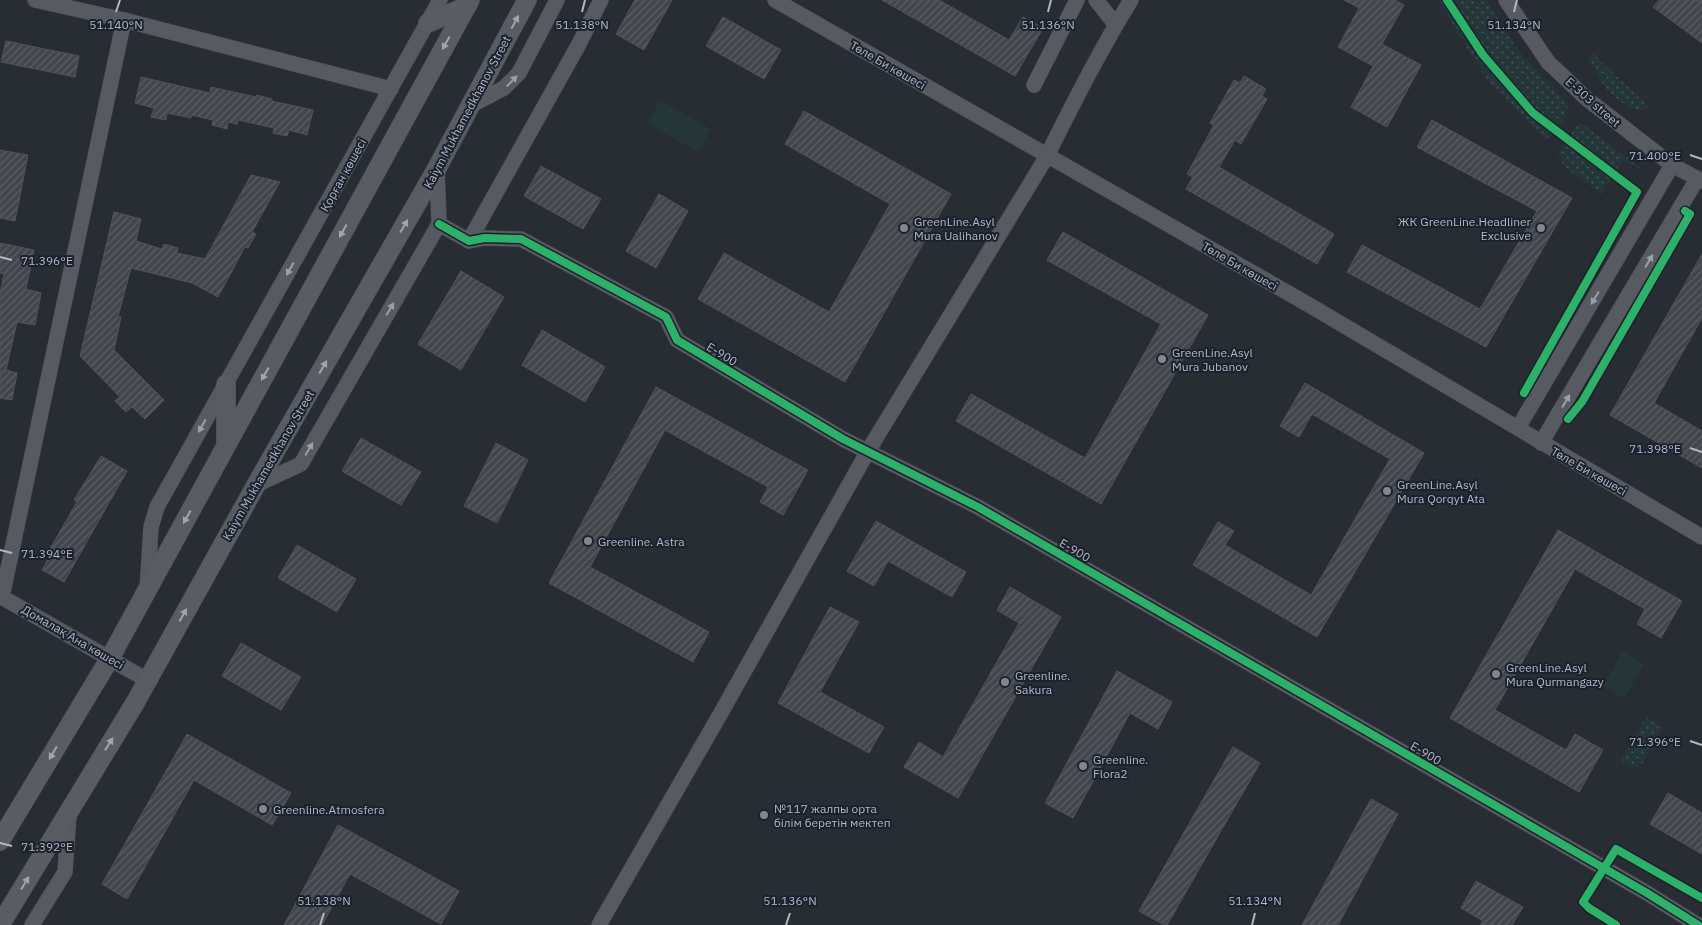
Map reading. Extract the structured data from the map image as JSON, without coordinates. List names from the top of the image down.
{
  "streets": {
    "main road": ["Kaiym Mukhamedkhanov Street"],
    "street": [
      "Төле Би көшесі",
      "E-303 street",
      "Қорған көшесі",
      "E-900",
      "Домалақ Ана көшесі"
    ]
  },
  "crossings": [
    ["Kaiym Mukhamedkhanov Street", "Домалақ Ана көшесі"]
  ],
  "places": [
    "GreenLine.Asyl Mura Ualihanov",
    "ЖК GreenLine.Headliner Exclusive",
    "GreenLine.Asyl Mura Jubanov",
    "GreenLine.Asyl Mura Qorqyt Ata",
    "Greenline. Astra",
    "GreenLine.Asyl Mura Qurmangazy",
    "Greenline. Sakura",
    "Greenline. Flora2",
    "Greenline.Atmosfera",
    "№117 жалпы орта білім беретін мектеп"
  ],
  "coordinates": [
    "51.140°N",
    "51.138°N",
    "51.136°N",
    "51.134°N",
    "71.400°E",
    "71.396°E",
    "71.398°E",
    "71.394°E",
    "71.392°E"
  ]
}
